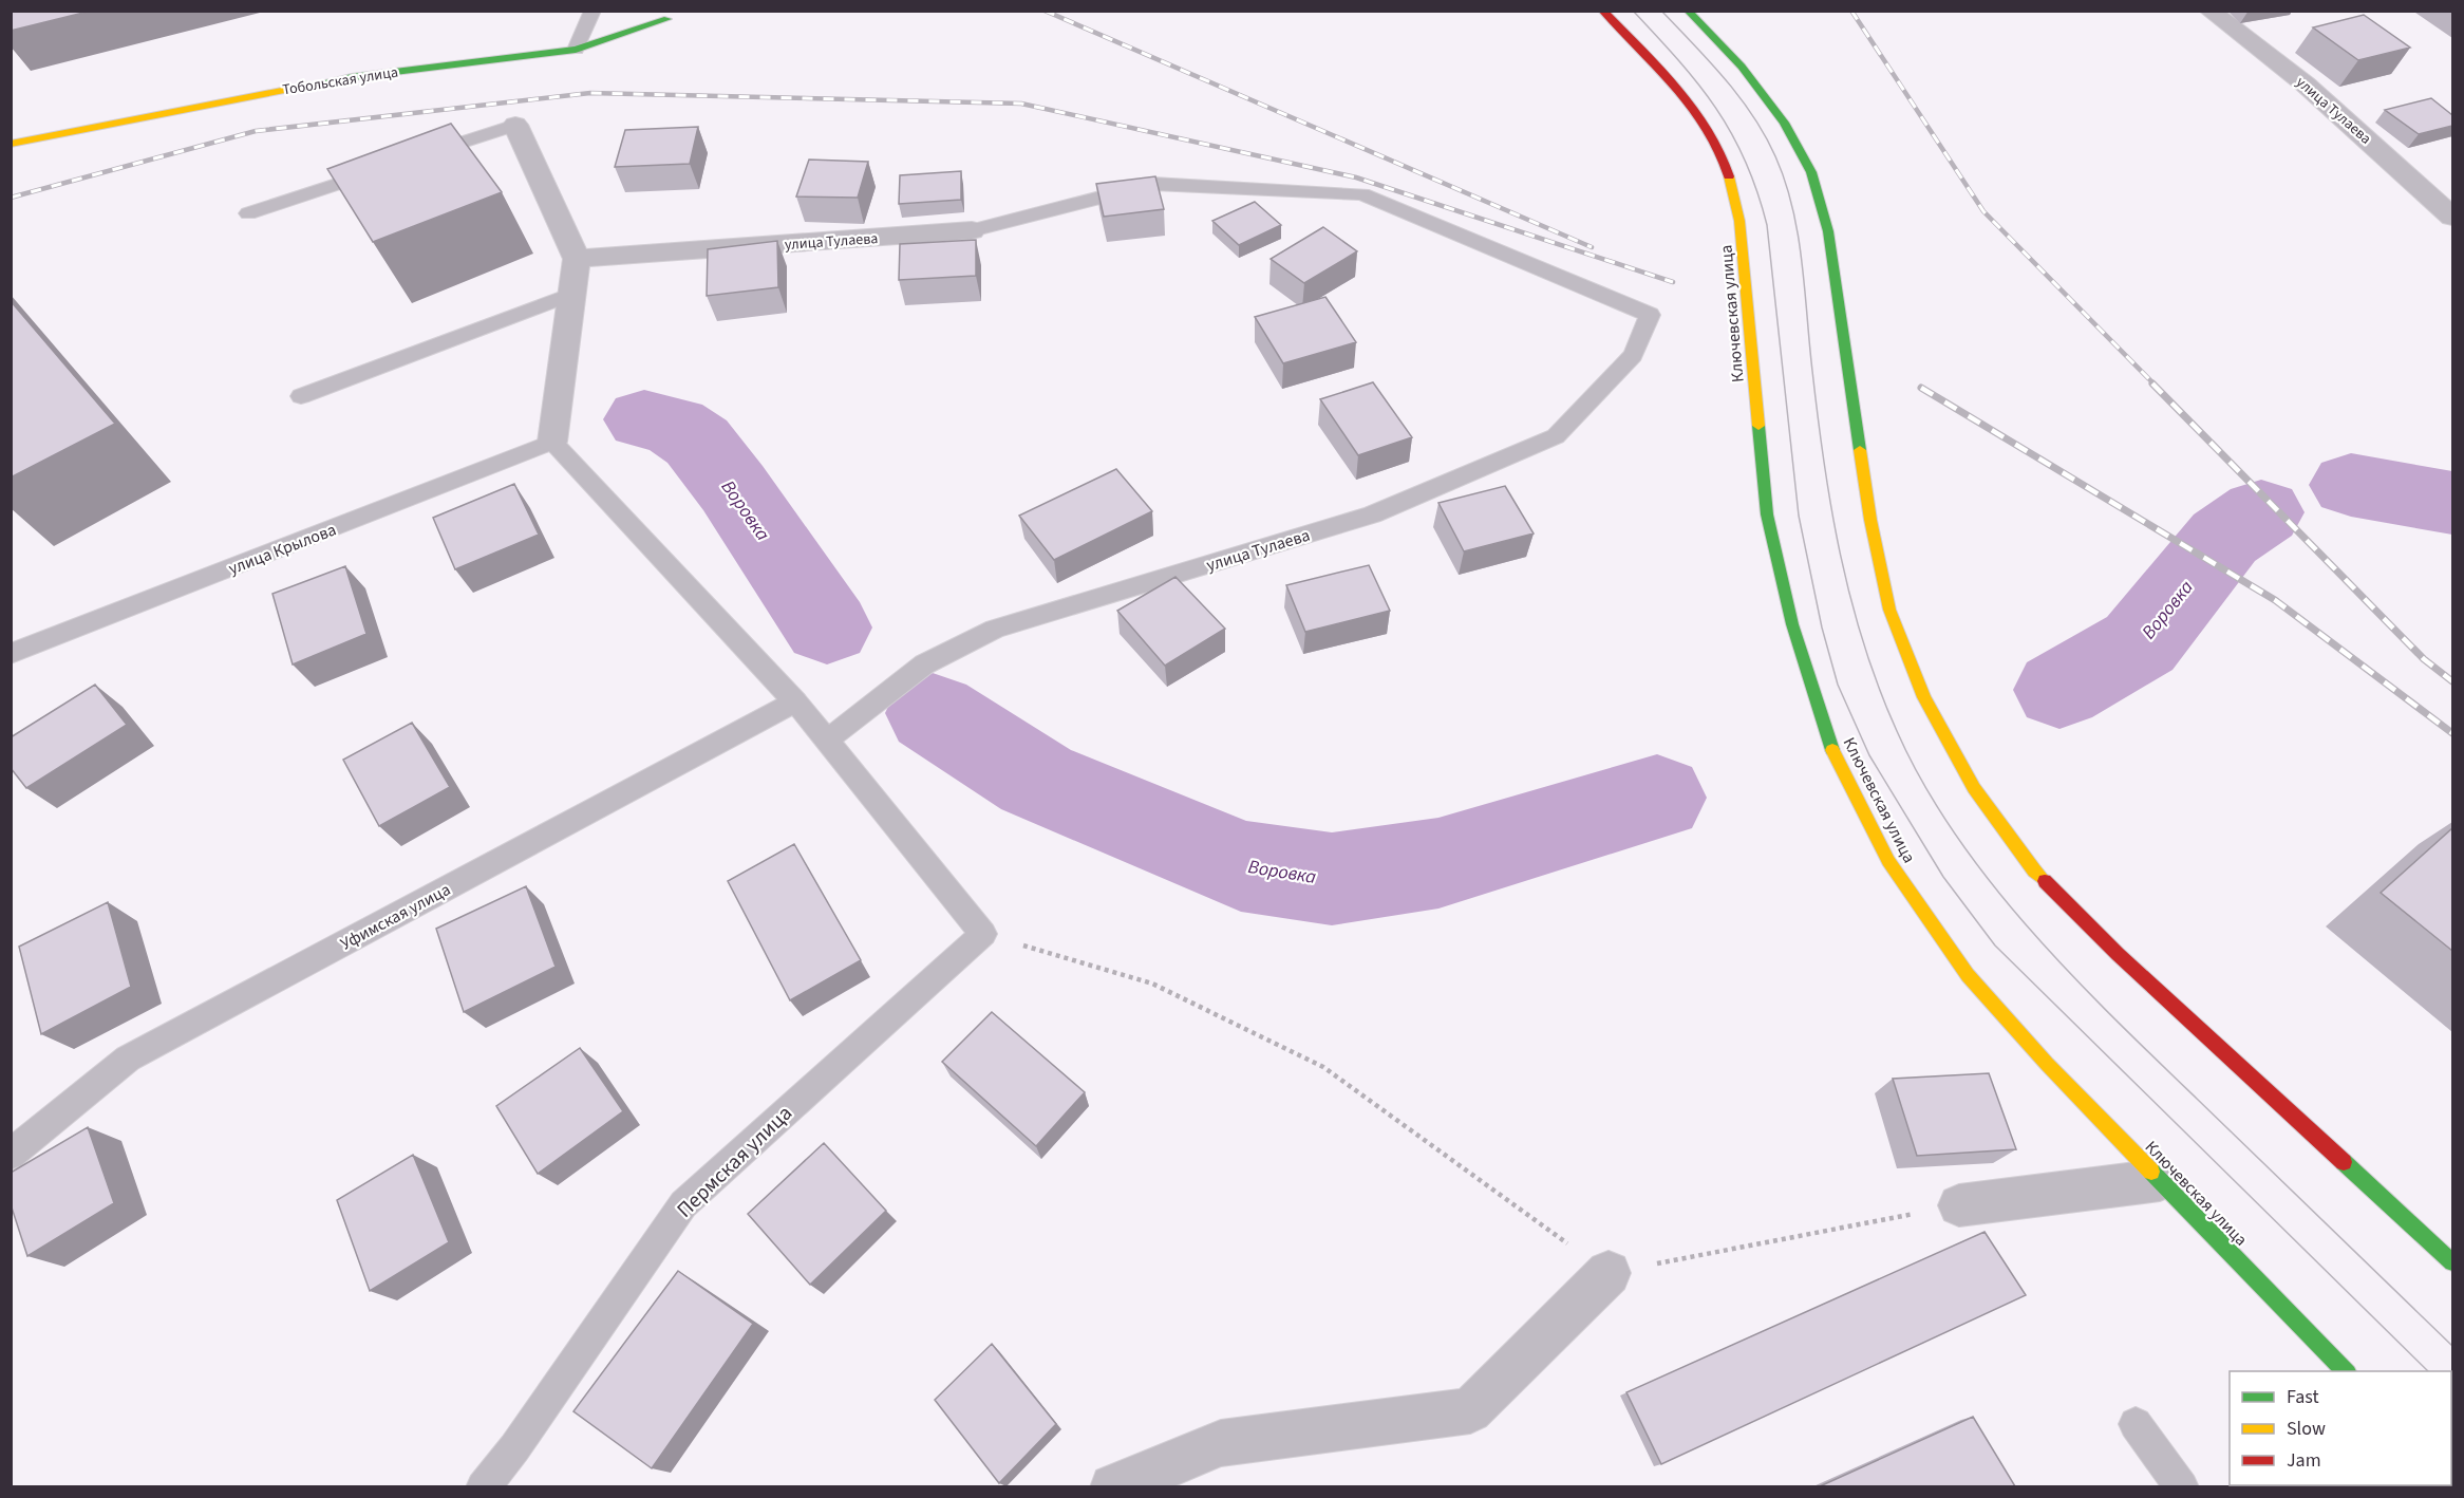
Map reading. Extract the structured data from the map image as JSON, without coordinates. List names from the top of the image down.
{
  "streets": {
    "main road": ["Тобольская улица", "Ключевская улица"],
    "street": ["улица Тулаева"],
    "lane": ["улица Крылова", "Уфимская улица", "Пермская улица"]
  },
  "water": ["Воровка"],
  "legend": ["Fast", "Slow", "Jam"]
}
